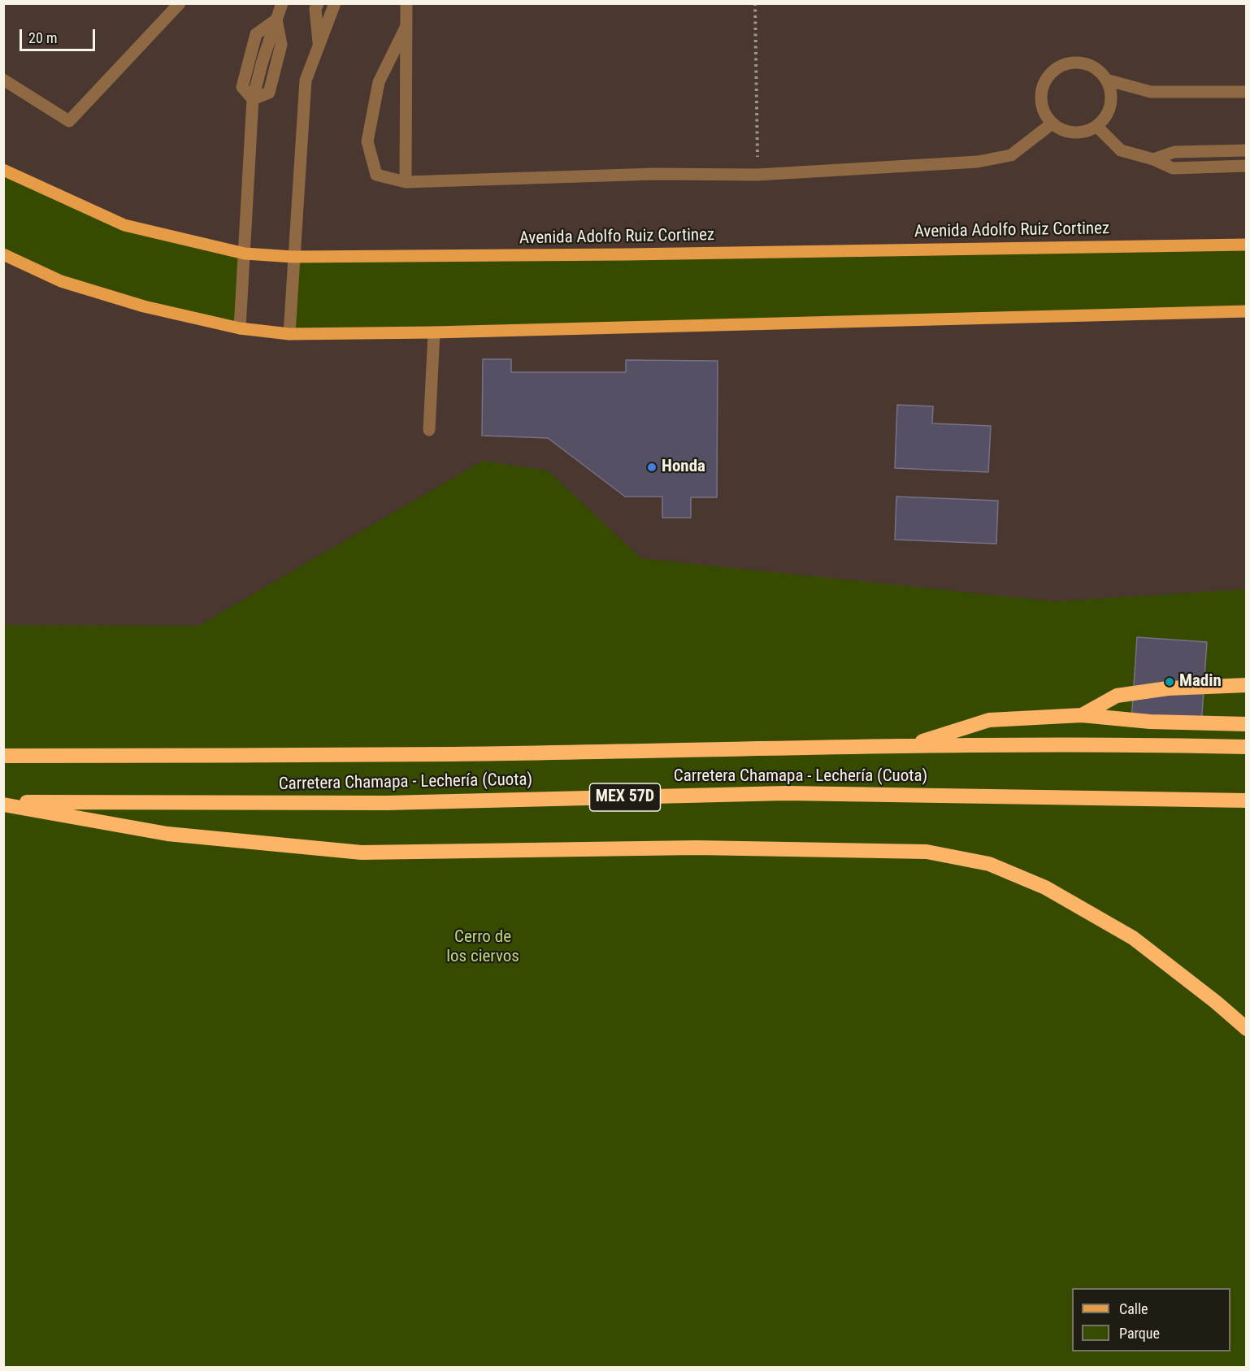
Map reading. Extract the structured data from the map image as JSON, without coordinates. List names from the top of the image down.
{
  "streets": {
    "highway": ["Carretera Chamapa - Lechería (Cuota)", "MEX 57D"],
    "main road": ["Avenida Adolfo Ruiz Cortinez"]
  },
  "parks": ["Cerro de los ciervos"],
  "places": ["Honda", "Madin"],
  "legend": ["Calle", "Parque"],
  "scale_bar": "20 m"
}
